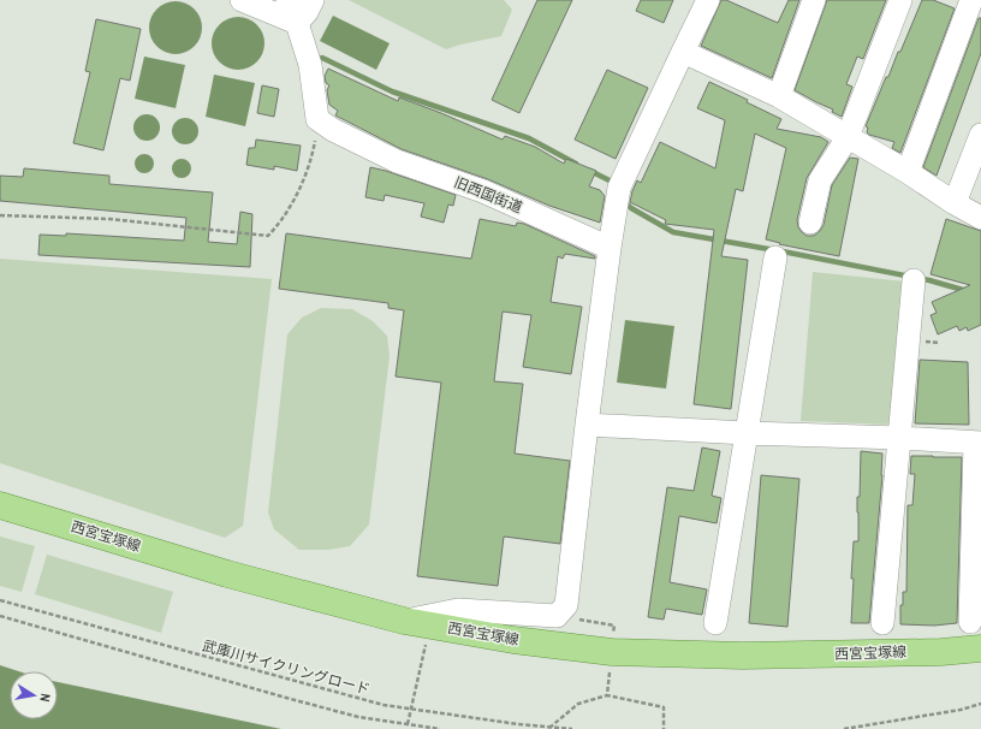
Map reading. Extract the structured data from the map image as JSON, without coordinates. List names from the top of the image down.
{
  "streets": {
    "main road": ["西宮宝塚線"],
    "street": ["旧西国街道"],
    "path": ["武庫川サイクリングロード"]
  },
  "north": "right"
}
